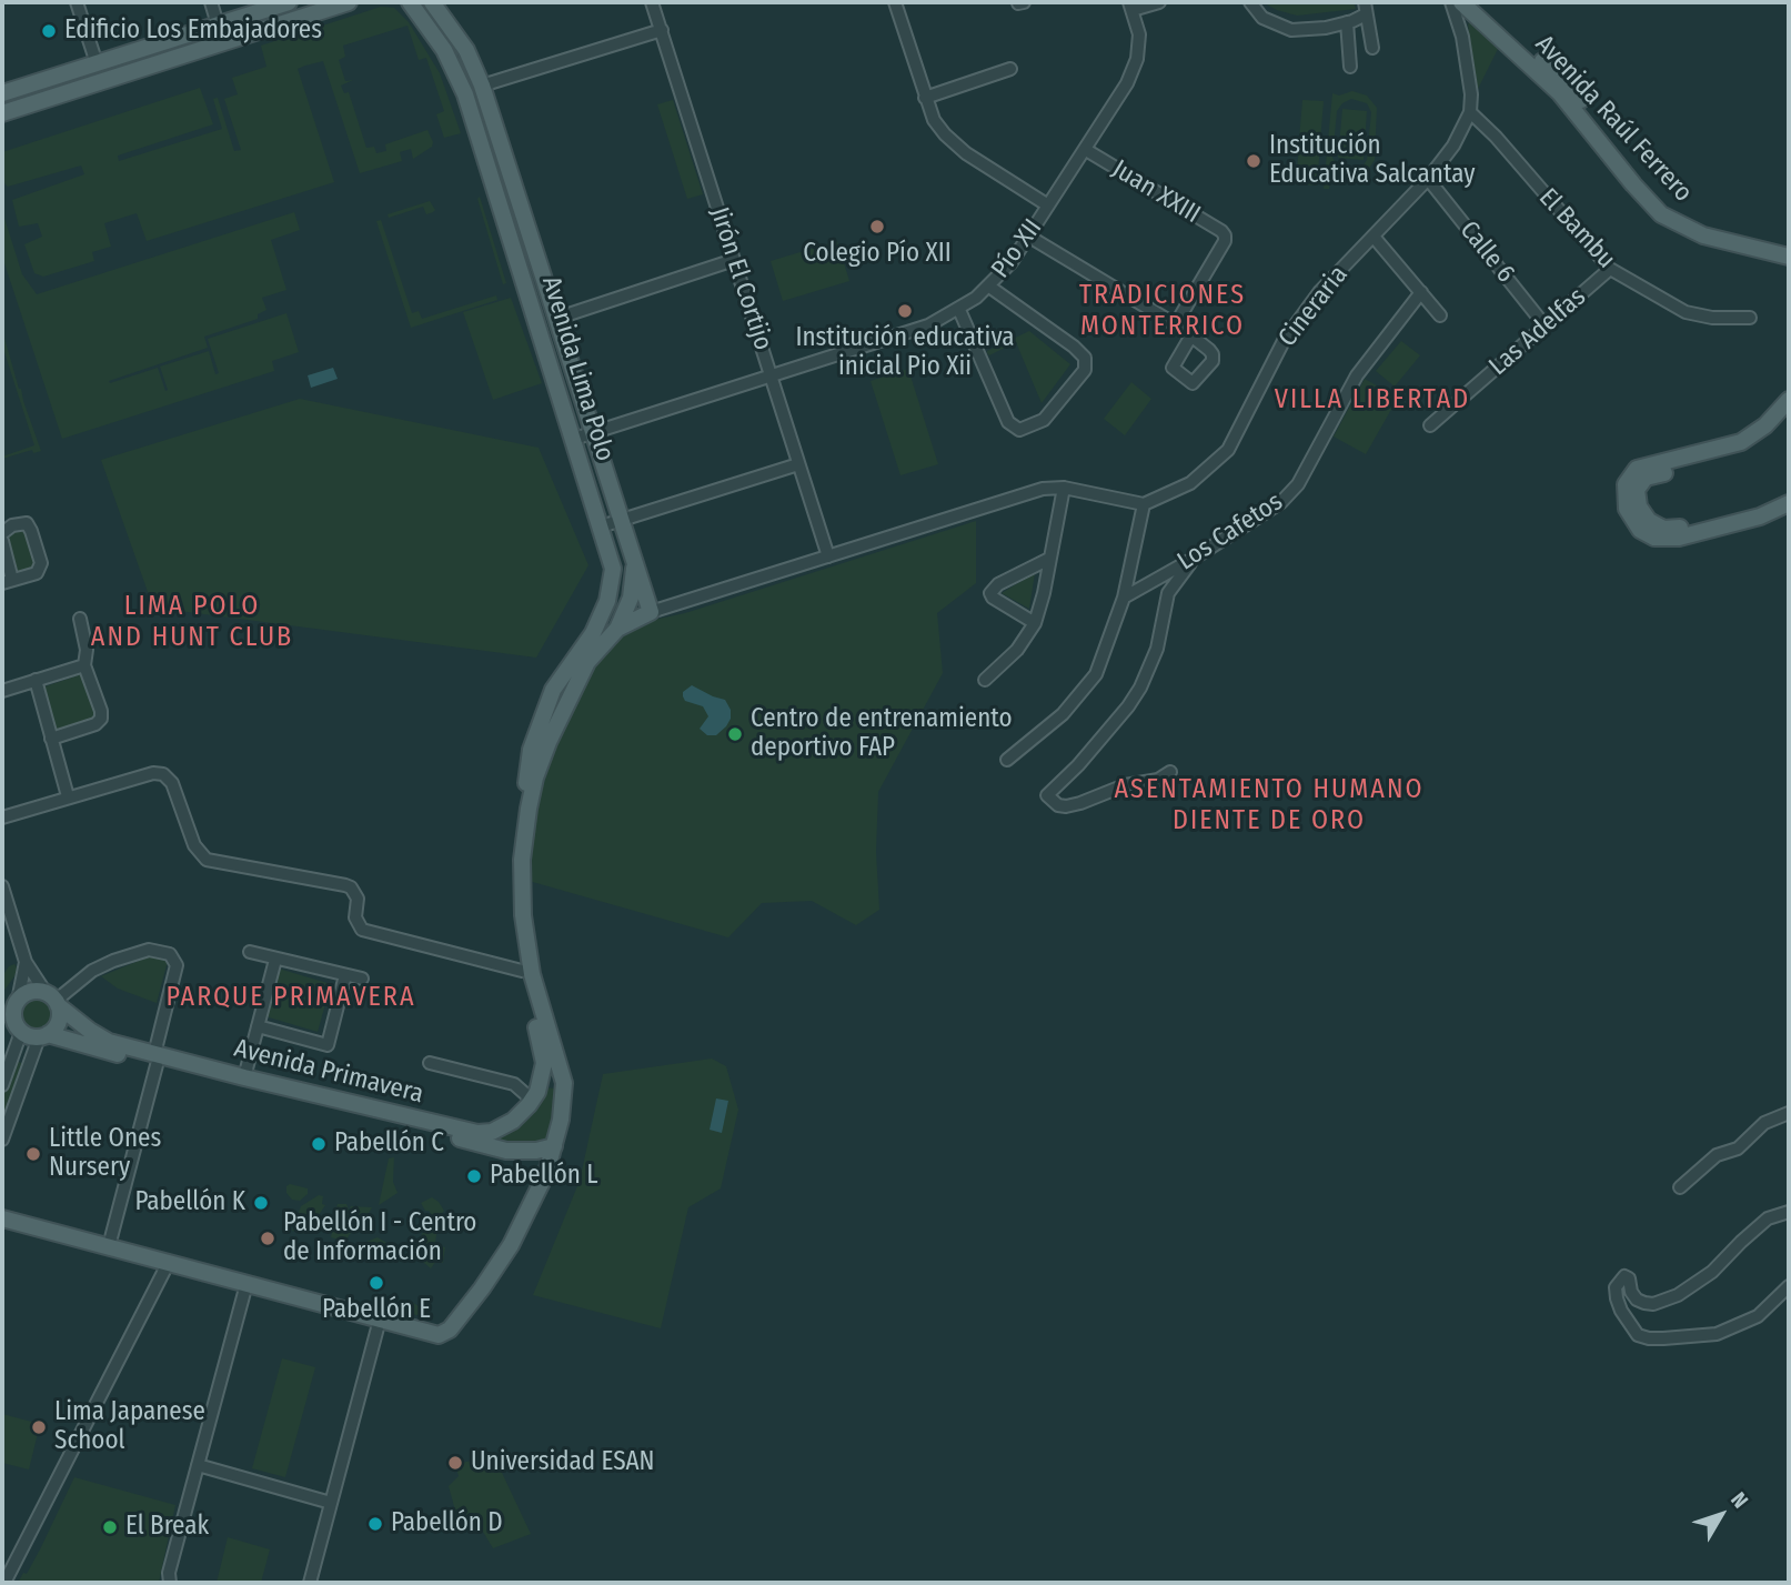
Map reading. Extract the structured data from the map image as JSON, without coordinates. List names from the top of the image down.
{
  "streets": {
    "main road": ["Avenida Raúl Ferrero", "Avenida Lima Polo", "Avenida Primavera"],
    "street": [
      "Juan XXIII",
      "El Bambu",
      "Pío XII",
      "Calle 6",
      "Jirón El Cortijo",
      "Cineraria",
      "Las Adelfas",
      "Los Cafetos"
    ]
  },
  "crossings": [
    ["Juan XXIII", "Pío XII"],
    ["El Bambu", "Cineraria"],
    ["El Bambu", "Las Adelfas"],
    ["Pío XII", "Jirón El Cortijo"],
    ["Pío XII", "Avenida Lima Polo"],
    ["Calle 6", "Cineraria"],
    ["Calle 6", "Las Adelfas"],
    ["Avenida Lima Polo", "Avenida Primavera"]
  ],
  "districts": [
    "TRADICIONES MONTERRICO",
    "VILLA LIBERTAD",
    "LIMA POLO AND HUNT CLUB",
    "ASENTAMIENTO HUMANO DIENTE DE ORO",
    "PARQUE PRIMAVERA"
  ],
  "places": [
    "Edificio Los Embajadores",
    "Institución Educativa Salcantay",
    "Colegio Pío XII",
    "Institución educativa inicial Pio Xii",
    "Centro de entrenamiento deportivo FAP",
    "Pabellón C",
    "Little Ones Nursery",
    "Pabellón L",
    "Pabellón K",
    "Pabellón I - Centro de Información",
    "Pabellón E",
    "Lima Japanese School",
    "Universidad ESAN",
    "Pabellón D",
    "El Break"
  ],
  "north": "top right"
}
